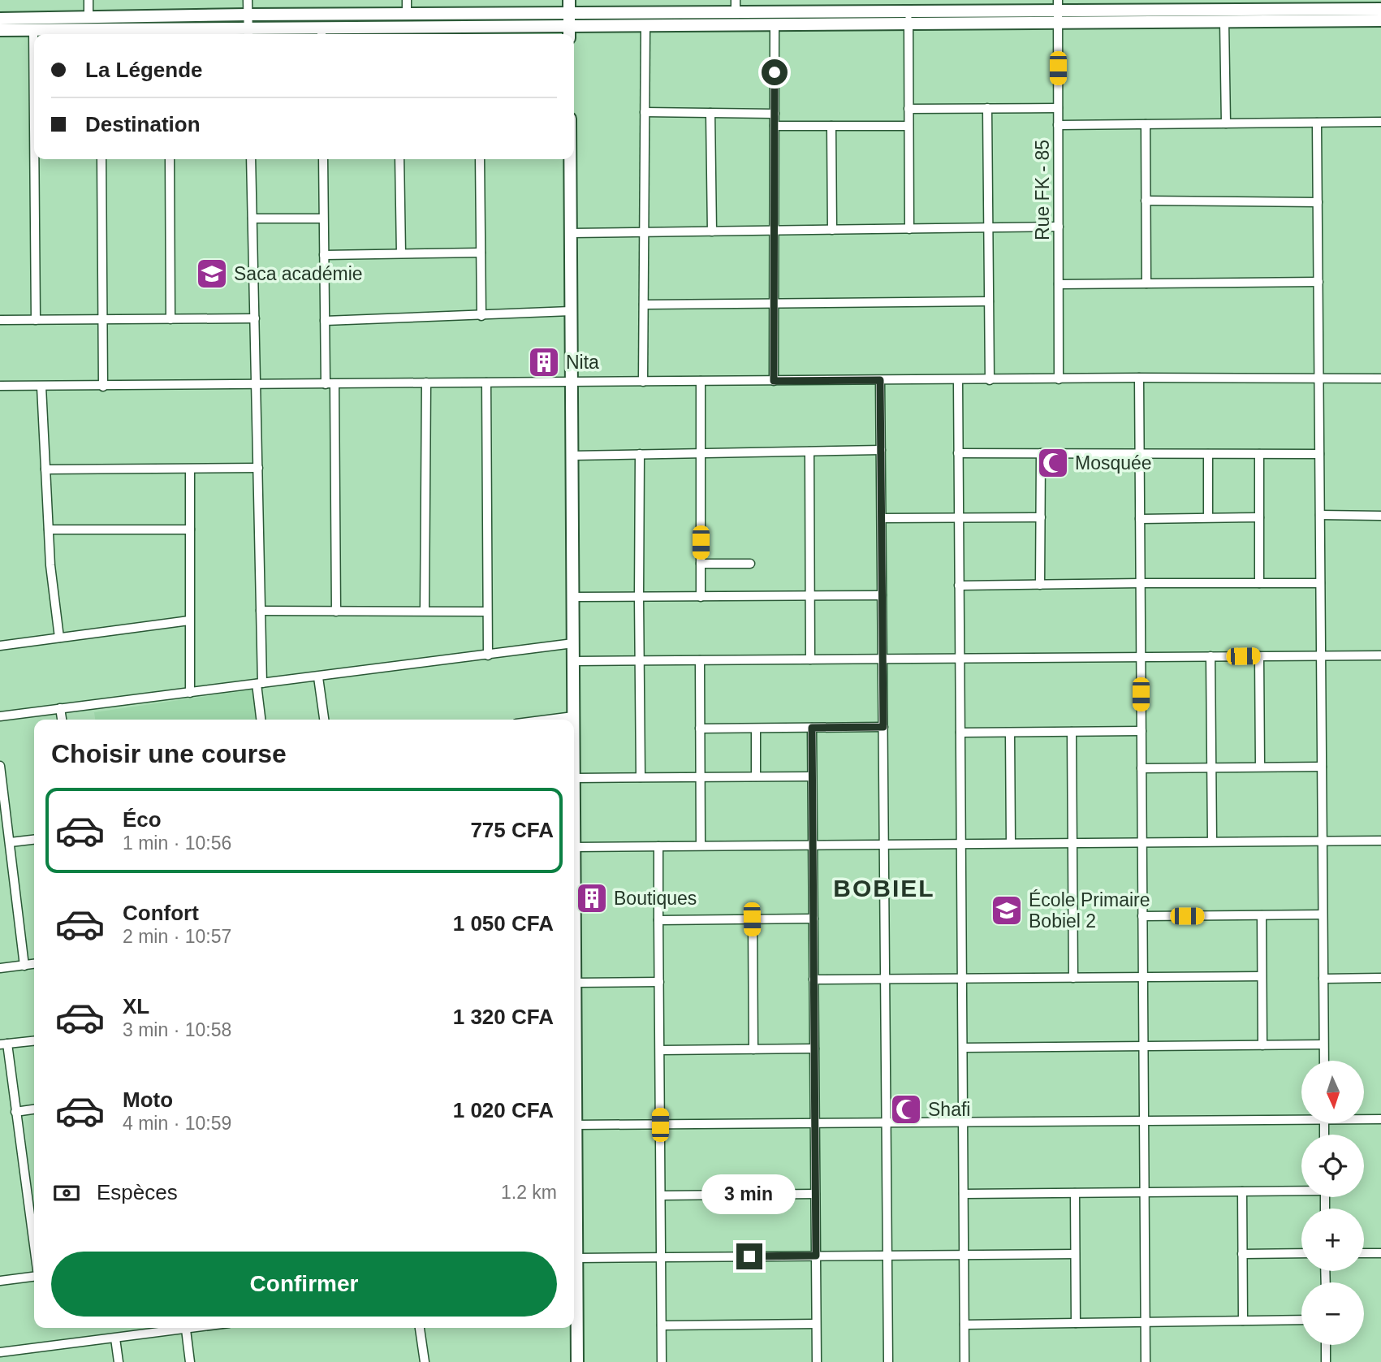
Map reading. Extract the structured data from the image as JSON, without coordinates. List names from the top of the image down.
{
  "streets": {
    "street": ["Rue FK - 85"]
  },
  "districts": ["BOBIEL"],
  "places": {
    "school or university": ["Saca académie", "École Primaire Bobiel 2"],
    "building": ["Nita", "Boutiques"],
    "mosque": ["Mosquée", "Shafi"]
  },
  "north": "bottom",
  "page": {
    "banner": ["La Légende", "Destination"],
    "heading": "Choisir une course",
    "list": [
      {
        "name": "Éco",
        "note": "1 min · 10:56",
        "value": "775 CFA"
      },
      {
        "name": "Confort",
        "note": "2 min · 10:57",
        "value": "1 050 CFA"
      },
      {
        "name": "XL",
        "note": "3 min · 10:58",
        "value": "1 320 CFA"
      },
      {
        "name": "Moto",
        "note": "4 min · 10:59",
        "value": "1 020 CFA"
      }
    ],
    "map_buttons": ["+", "−"],
    "pay": ["Espèces", "1.2 km"],
    "bubble": "3 min",
    "buttons": "Confirmer"
  }
}
